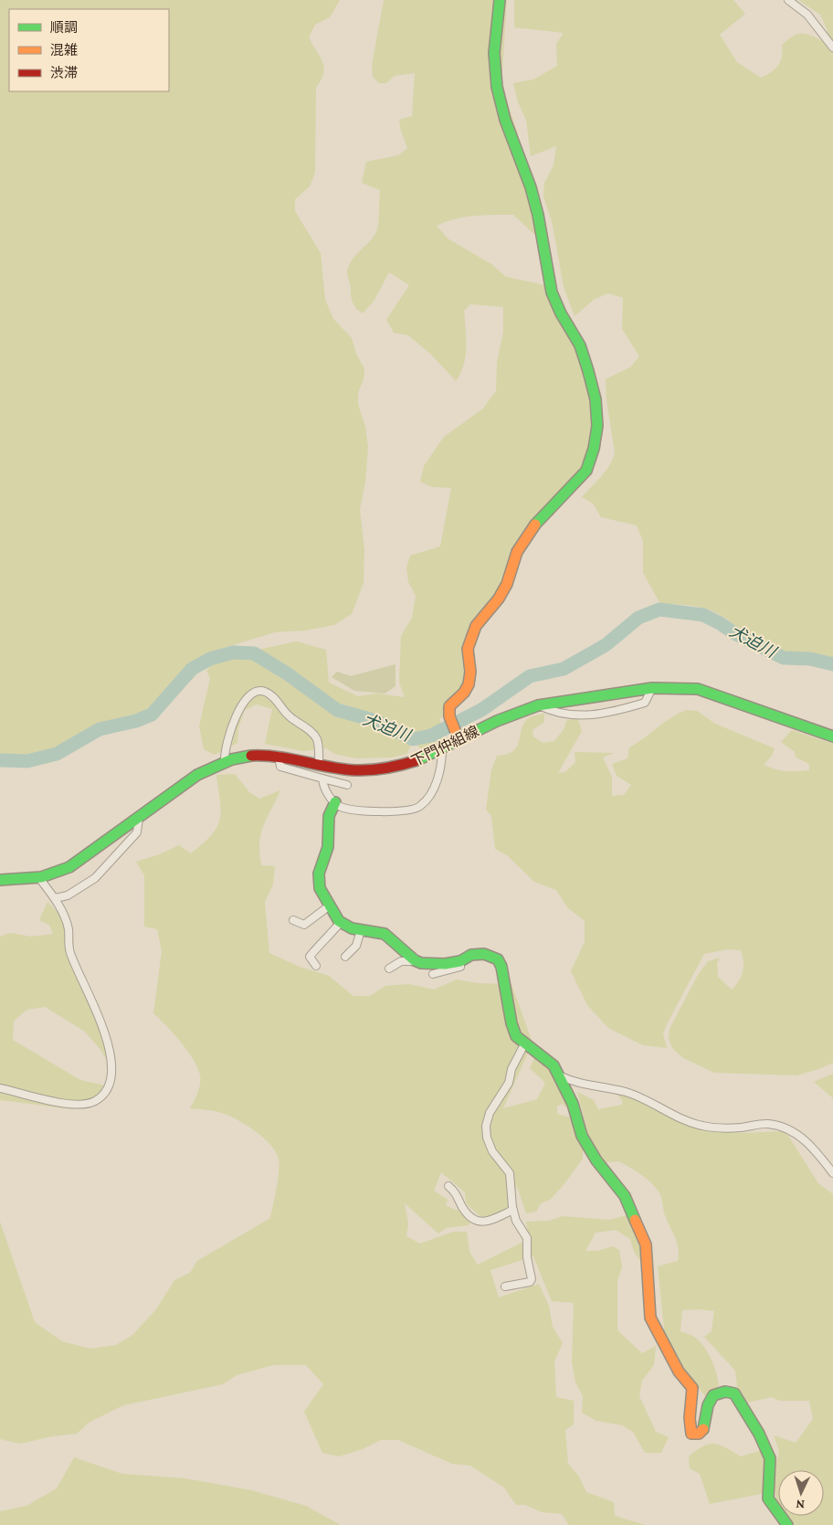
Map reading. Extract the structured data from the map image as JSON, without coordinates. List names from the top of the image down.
{
  "streets": {
    "street": ["下門仲組線"]
  },
  "water": ["犬迫川"],
  "legend": ["順調", "混雑", "渋滞"],
  "north": "bottom"
}
